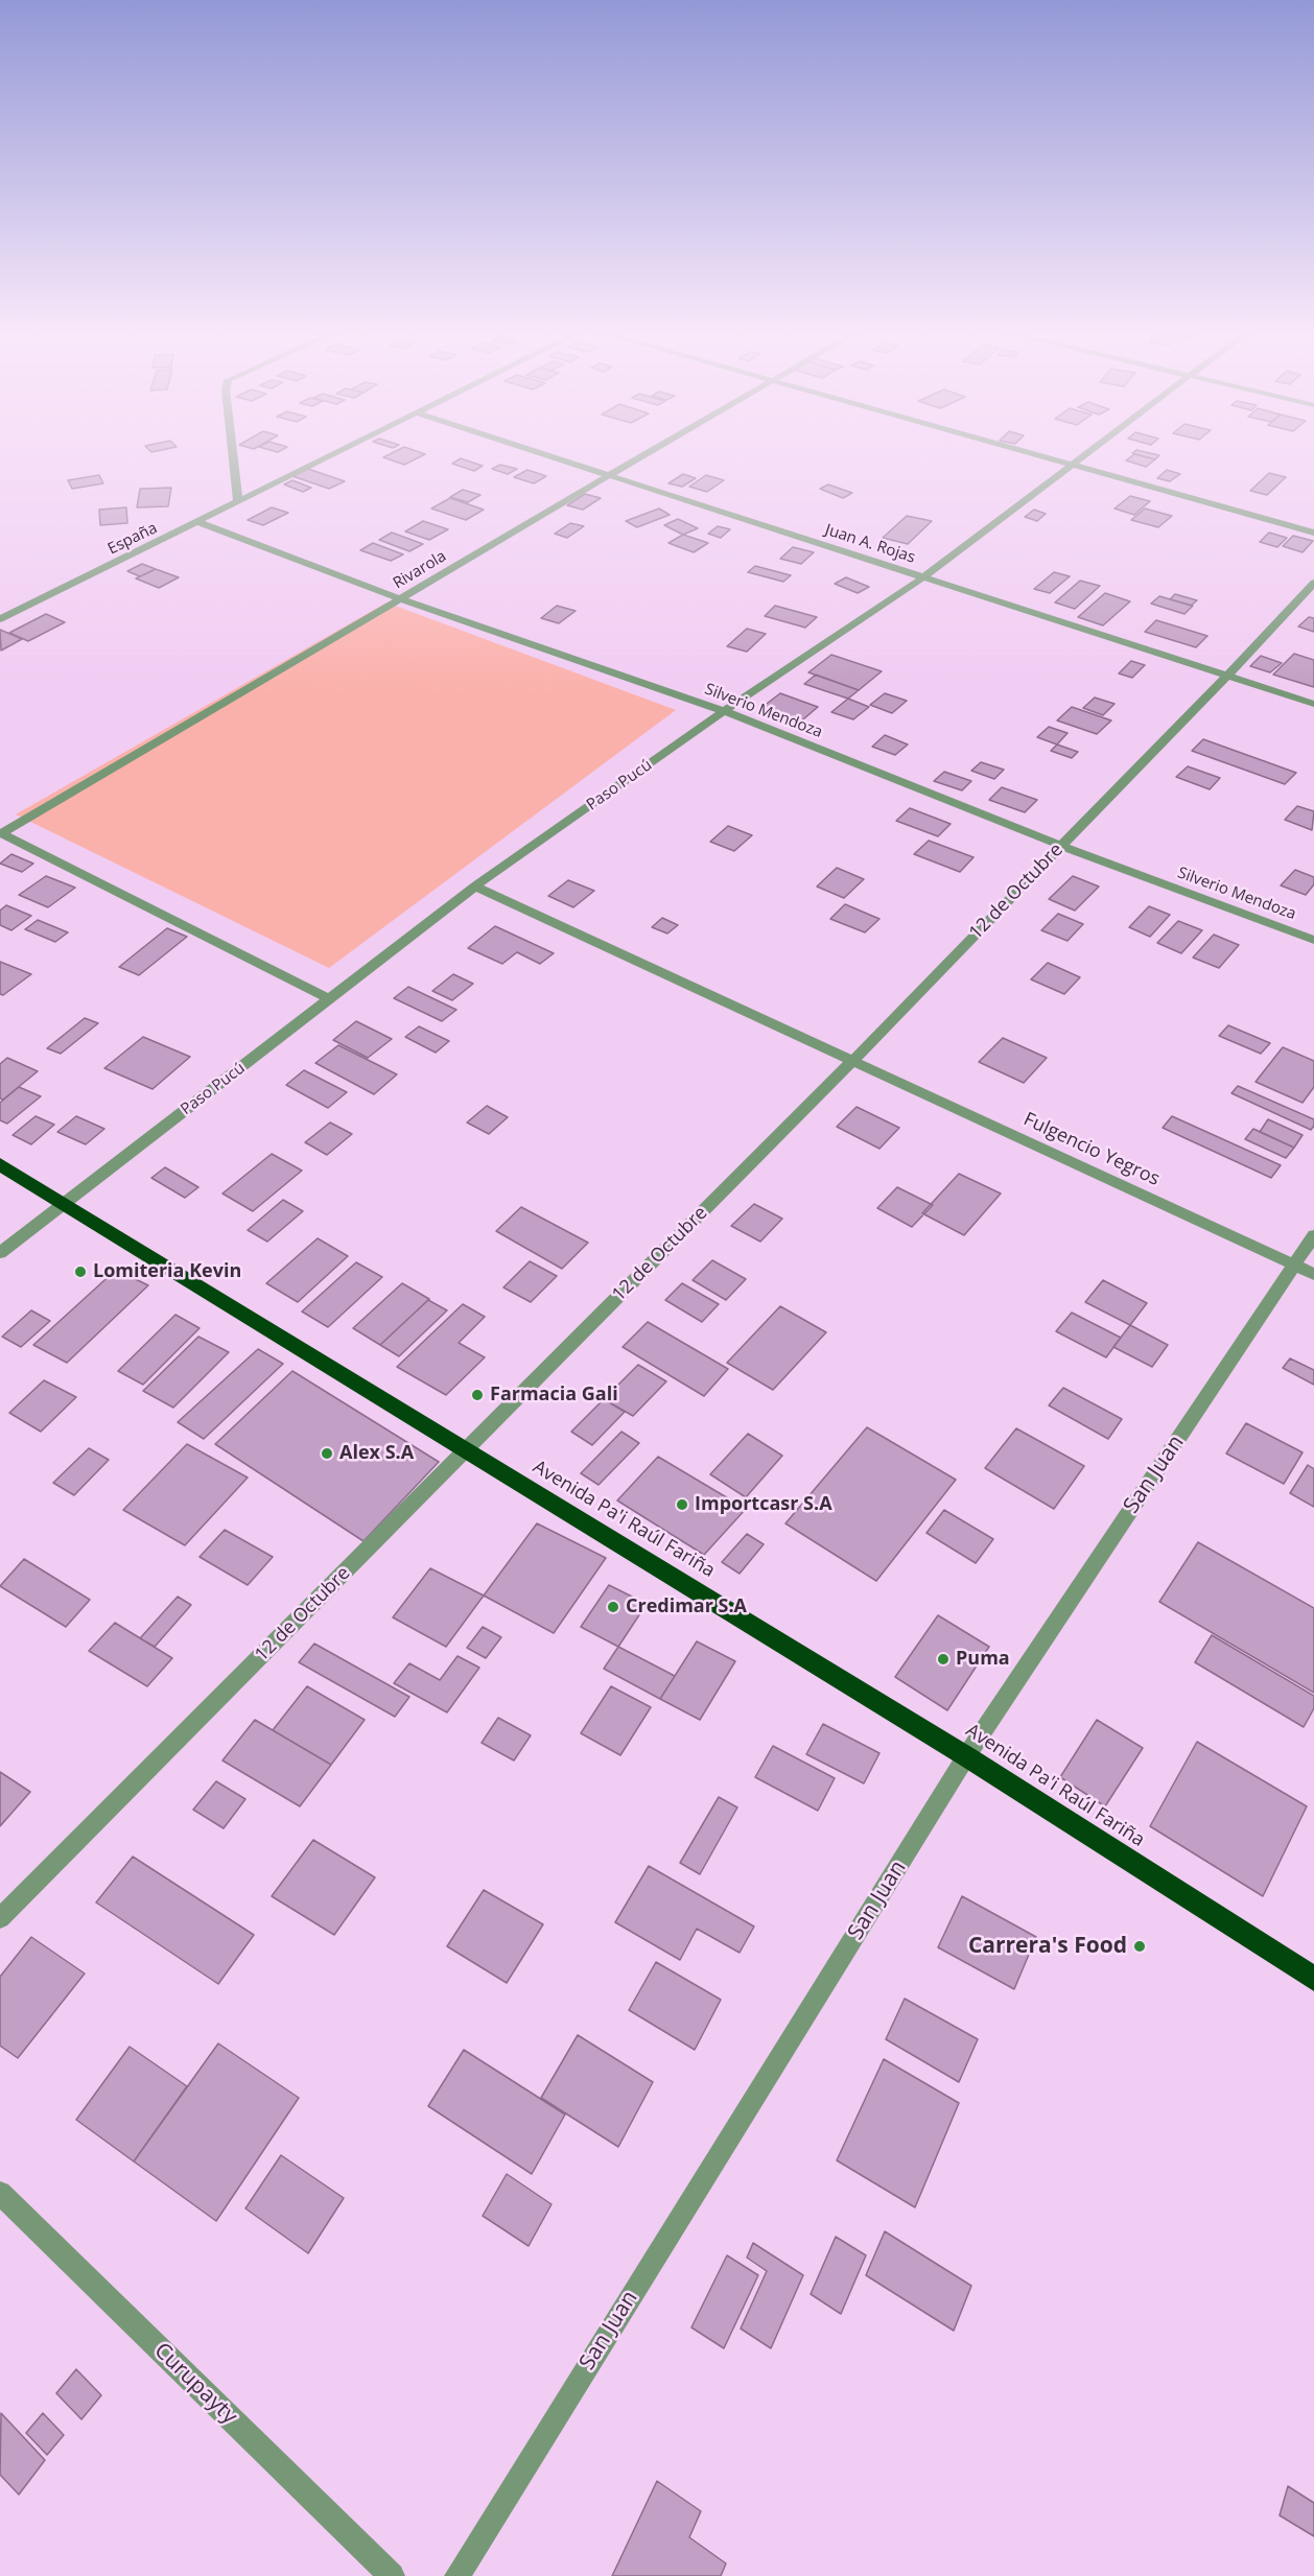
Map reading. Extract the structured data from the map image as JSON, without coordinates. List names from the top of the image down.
{
  "streets": {
    "highway": ["Avenida Pa'i Raúl Fariña"],
    "street": [
      "España",
      "Juan A. Rojas",
      "Rivarola",
      "Silverio Mendoza",
      "Paso Pucú",
      "12 de Octubre",
      "Fulgencio Yegros",
      "San Juan",
      "Curupayty"
    ]
  },
  "crossings": [
    ["España", "Silverio Mendoza"],
    ["Juan A. Rojas", "Rivarola"],
    ["Juan A. Rojas", "Paso Pucú"],
    ["Juan A. Rojas", "12 de Octubre"],
    ["Rivarola", "Silverio Mendoza"],
    ["Silverio Mendoza", "Paso Pucú"],
    ["Silverio Mendoza", "12 de Octubre"],
    ["Paso Pucú", "Fulgencio Yegros"],
    ["Paso Pucú", "Avenida Pa'i Raúl Fariña"],
    ["12 de Octubre", "Fulgencio Yegros"],
    ["12 de Octubre", "Avenida Pa'i Raúl Fariña"],
    ["Fulgencio Yegros", "San Juan"],
    ["San Juan", "Avenida Pa'i Raúl Fariña"]
  ],
  "places": [
    "Lomiteria Kevin",
    "Farmacia Gali",
    "Alex S.A",
    "Importcasr S.A",
    "Credimar S.A",
    "Puma",
    "Carrera's Food"
  ]
}
